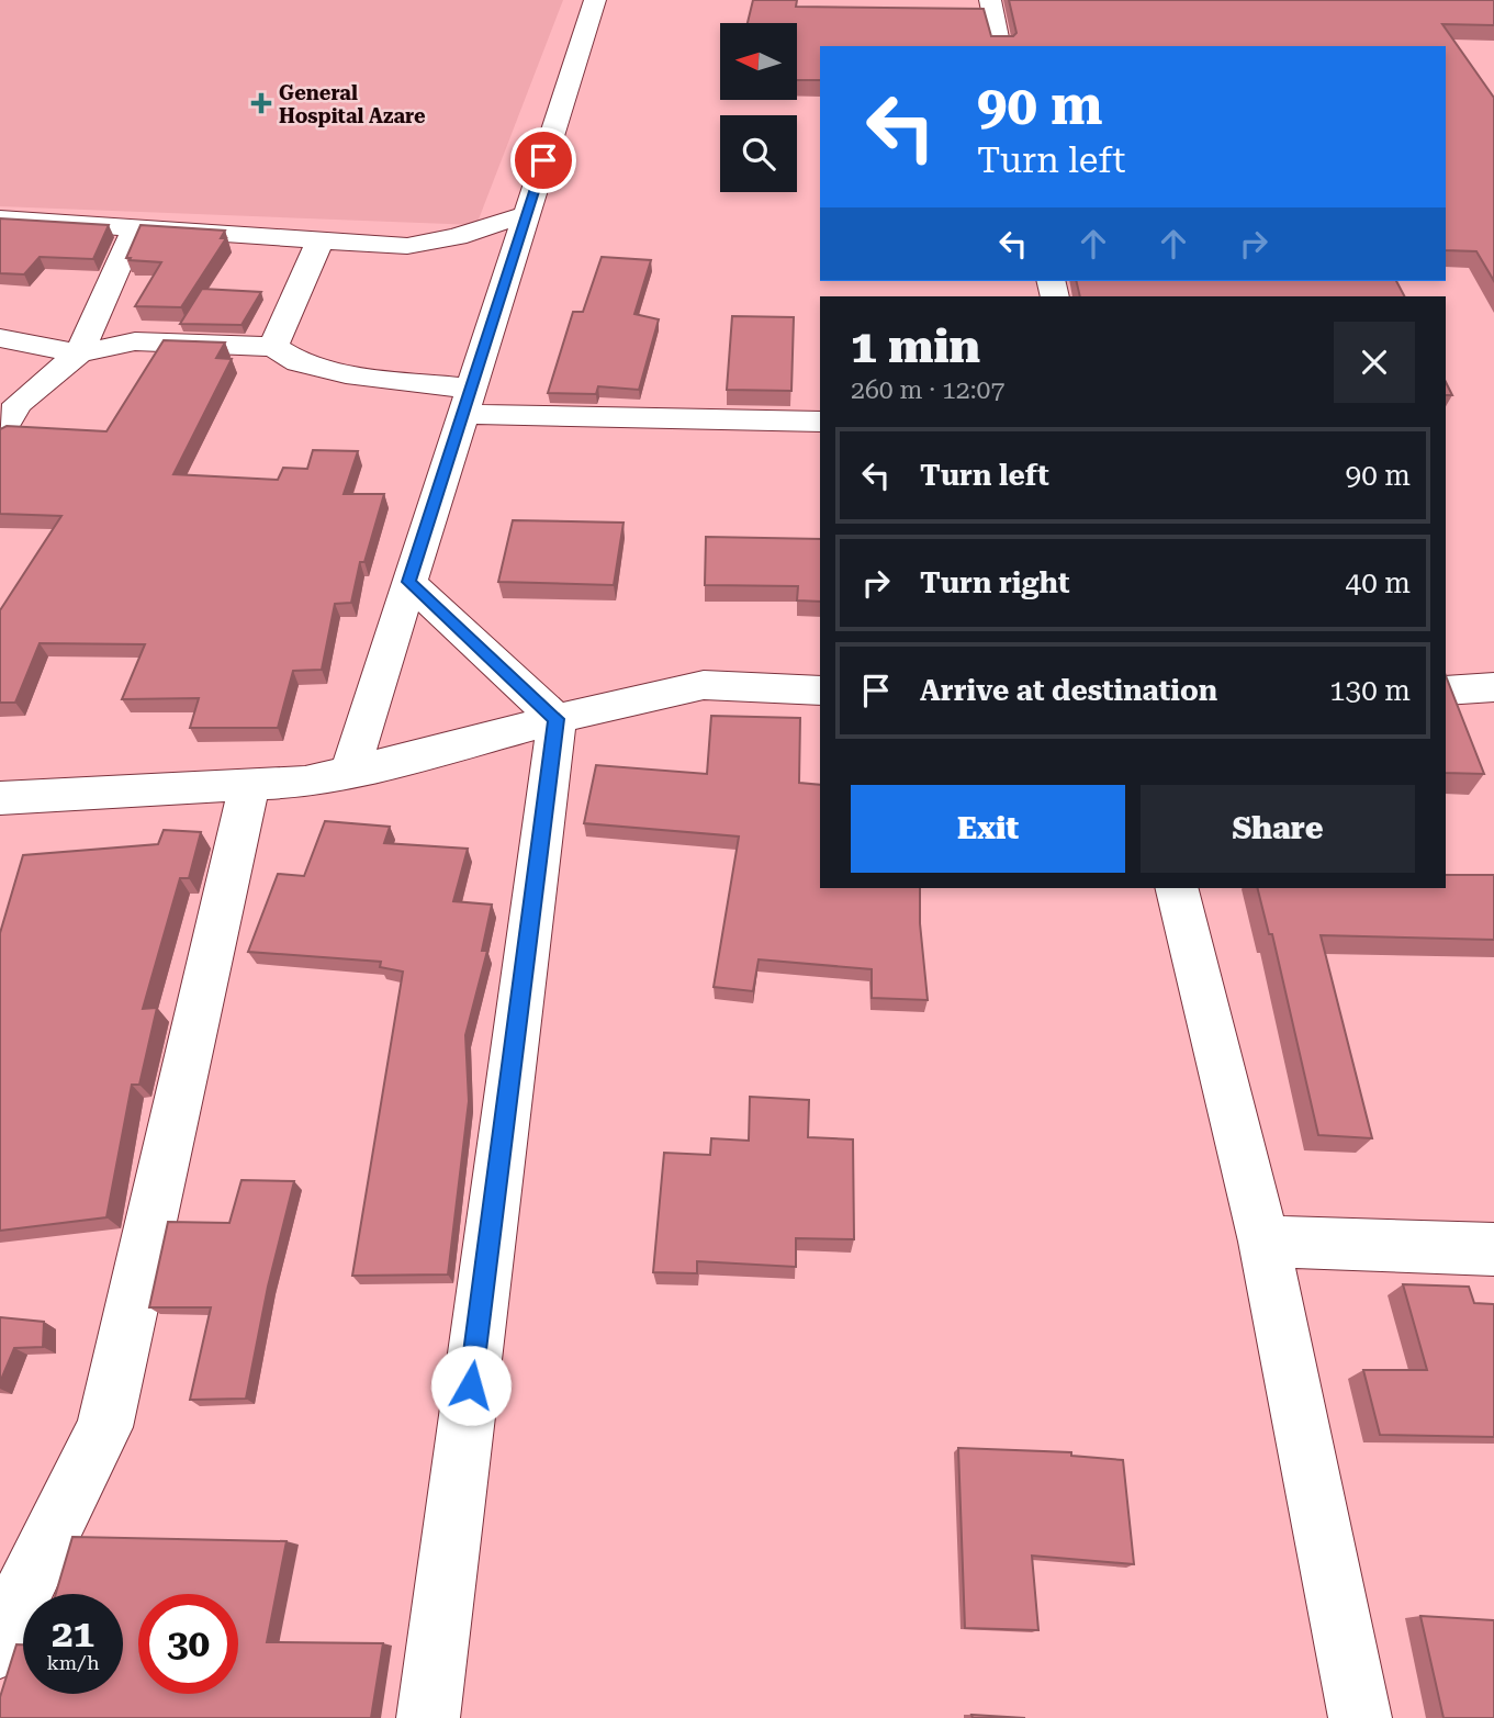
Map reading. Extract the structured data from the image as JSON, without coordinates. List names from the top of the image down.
{
  "places": {
    "health": ["General Hospital Azare"]
  },
  "north": "left",
  "page": {
    "turn": ["90 m", "Turn left"],
    "heading": ["1 min", "260 m · 12:07"],
    "list": [
      {
        "name": "Turn left",
        "value": "90 m"
      },
      {
        "name": "Turn right",
        "value": "40 m"
      },
      {
        "name": "Arrive at destination",
        "value": "130 m"
      }
    ],
    "buttons": ["Exit", "Share"],
    "speed": "21 km/h",
    "limit": "30"
  }
}
